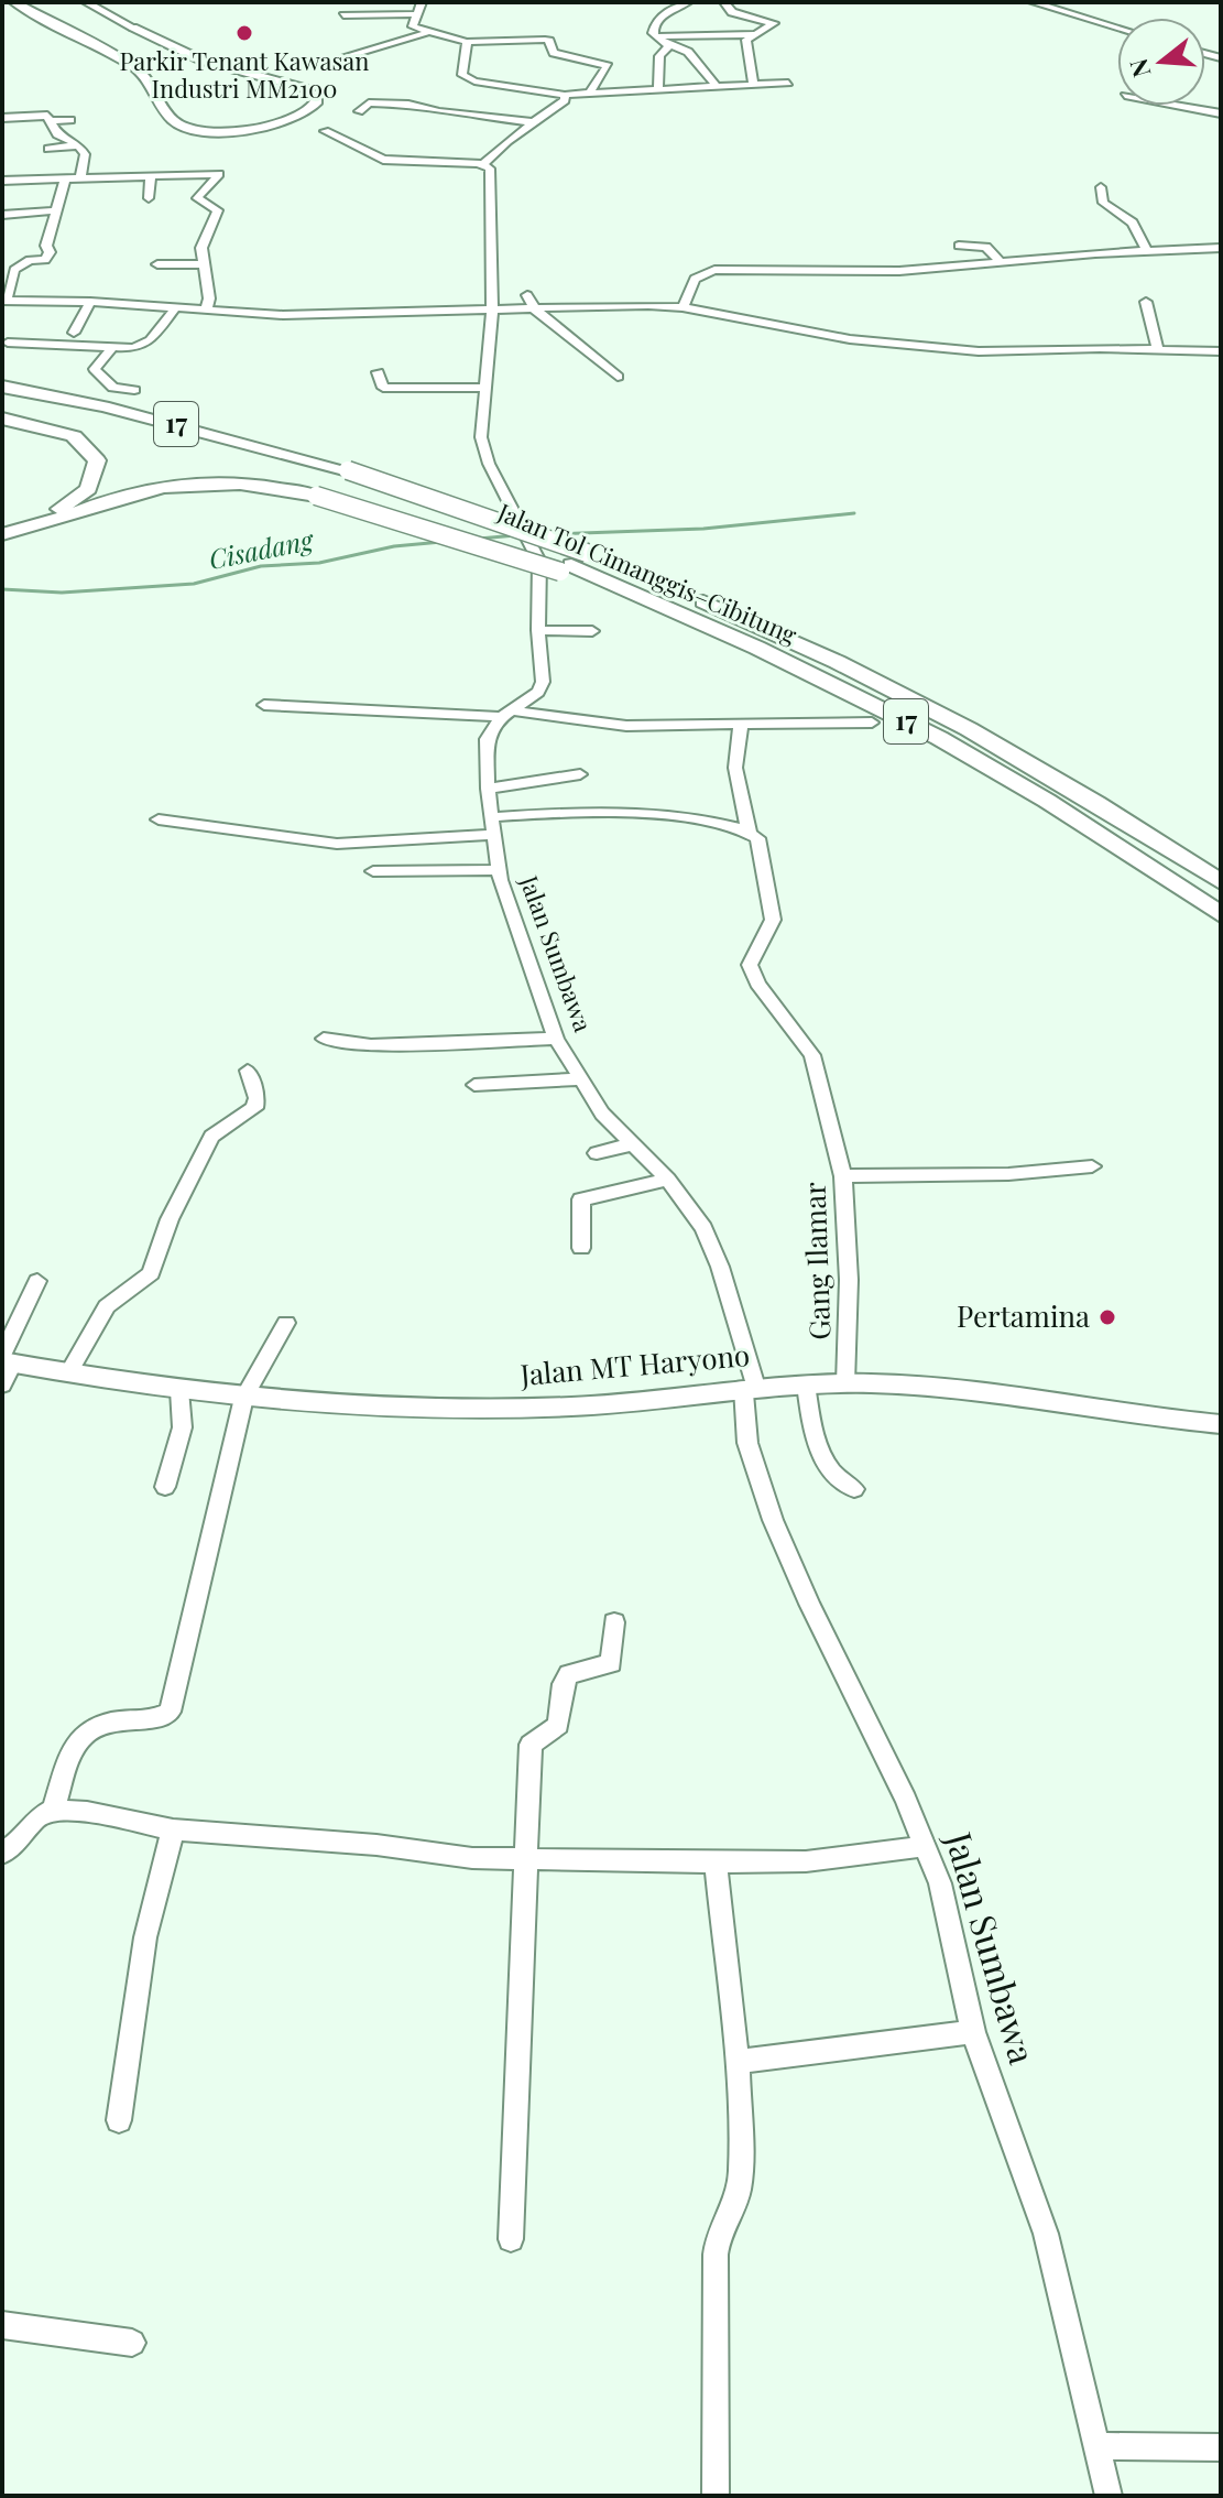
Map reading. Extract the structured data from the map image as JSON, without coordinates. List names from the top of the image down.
{
  "streets": {
    "highway": ["17", "Jalan Tol Cimanggis–Cibitung"],
    "main road": ["Jalan MT Haryono"],
    "street": ["Jalan Sumbawa", "Gang Ilamar"]
  },
  "crossings": [
    ["Jalan Sumbawa", "Jalan MT Haryono"],
    ["Gang Ilamar", "Jalan MT Haryono"]
  ],
  "water": ["Cisadang"],
  "places": ["Parkir Tenant Kawasan Industri MM2100", "Pertamina"],
  "north": "left"
}
